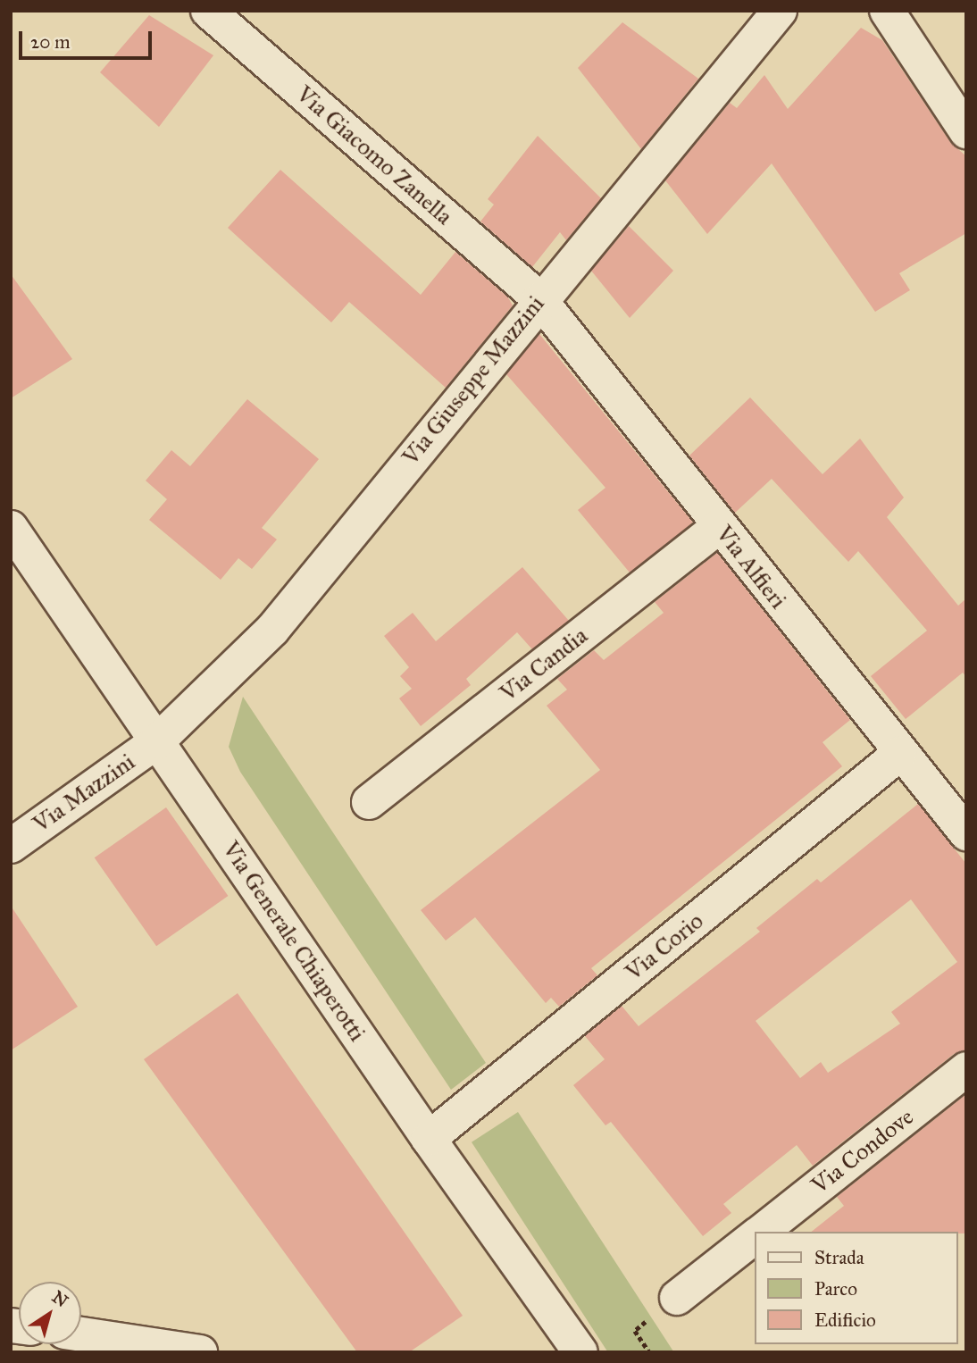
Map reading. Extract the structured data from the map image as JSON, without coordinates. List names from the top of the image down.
{
  "streets": {
    "street": [
      "Via Giacomo Zanella",
      "Via Giuseppe Mazzini",
      "Via Alfieri",
      "Via Candia",
      "Via Mazzini",
      "Via Generale Chiaperotti",
      "Via Corio",
      "Via Condove"
    ]
  },
  "crossings": [
    ["Via Giacomo Zanella", "Via Giuseppe Mazzini"],
    ["Via Giacomo Zanella", "Via Alfieri"],
    ["Via Giuseppe Mazzini", "Via Alfieri"],
    ["Via Giuseppe Mazzini", "Via Mazzini"],
    ["Via Giuseppe Mazzini", "Via Generale Chiaperotti"],
    ["Via Alfieri", "Via Candia"],
    ["Via Alfieri", "Via Corio"],
    ["Via Mazzini", "Via Generale Chiaperotti"],
    ["Via Generale Chiaperotti", "Via Corio"]
  ],
  "legend": ["Strada", "Parco", "Edificio"],
  "scale_bar": "20 m",
  "north": "top right"
}
